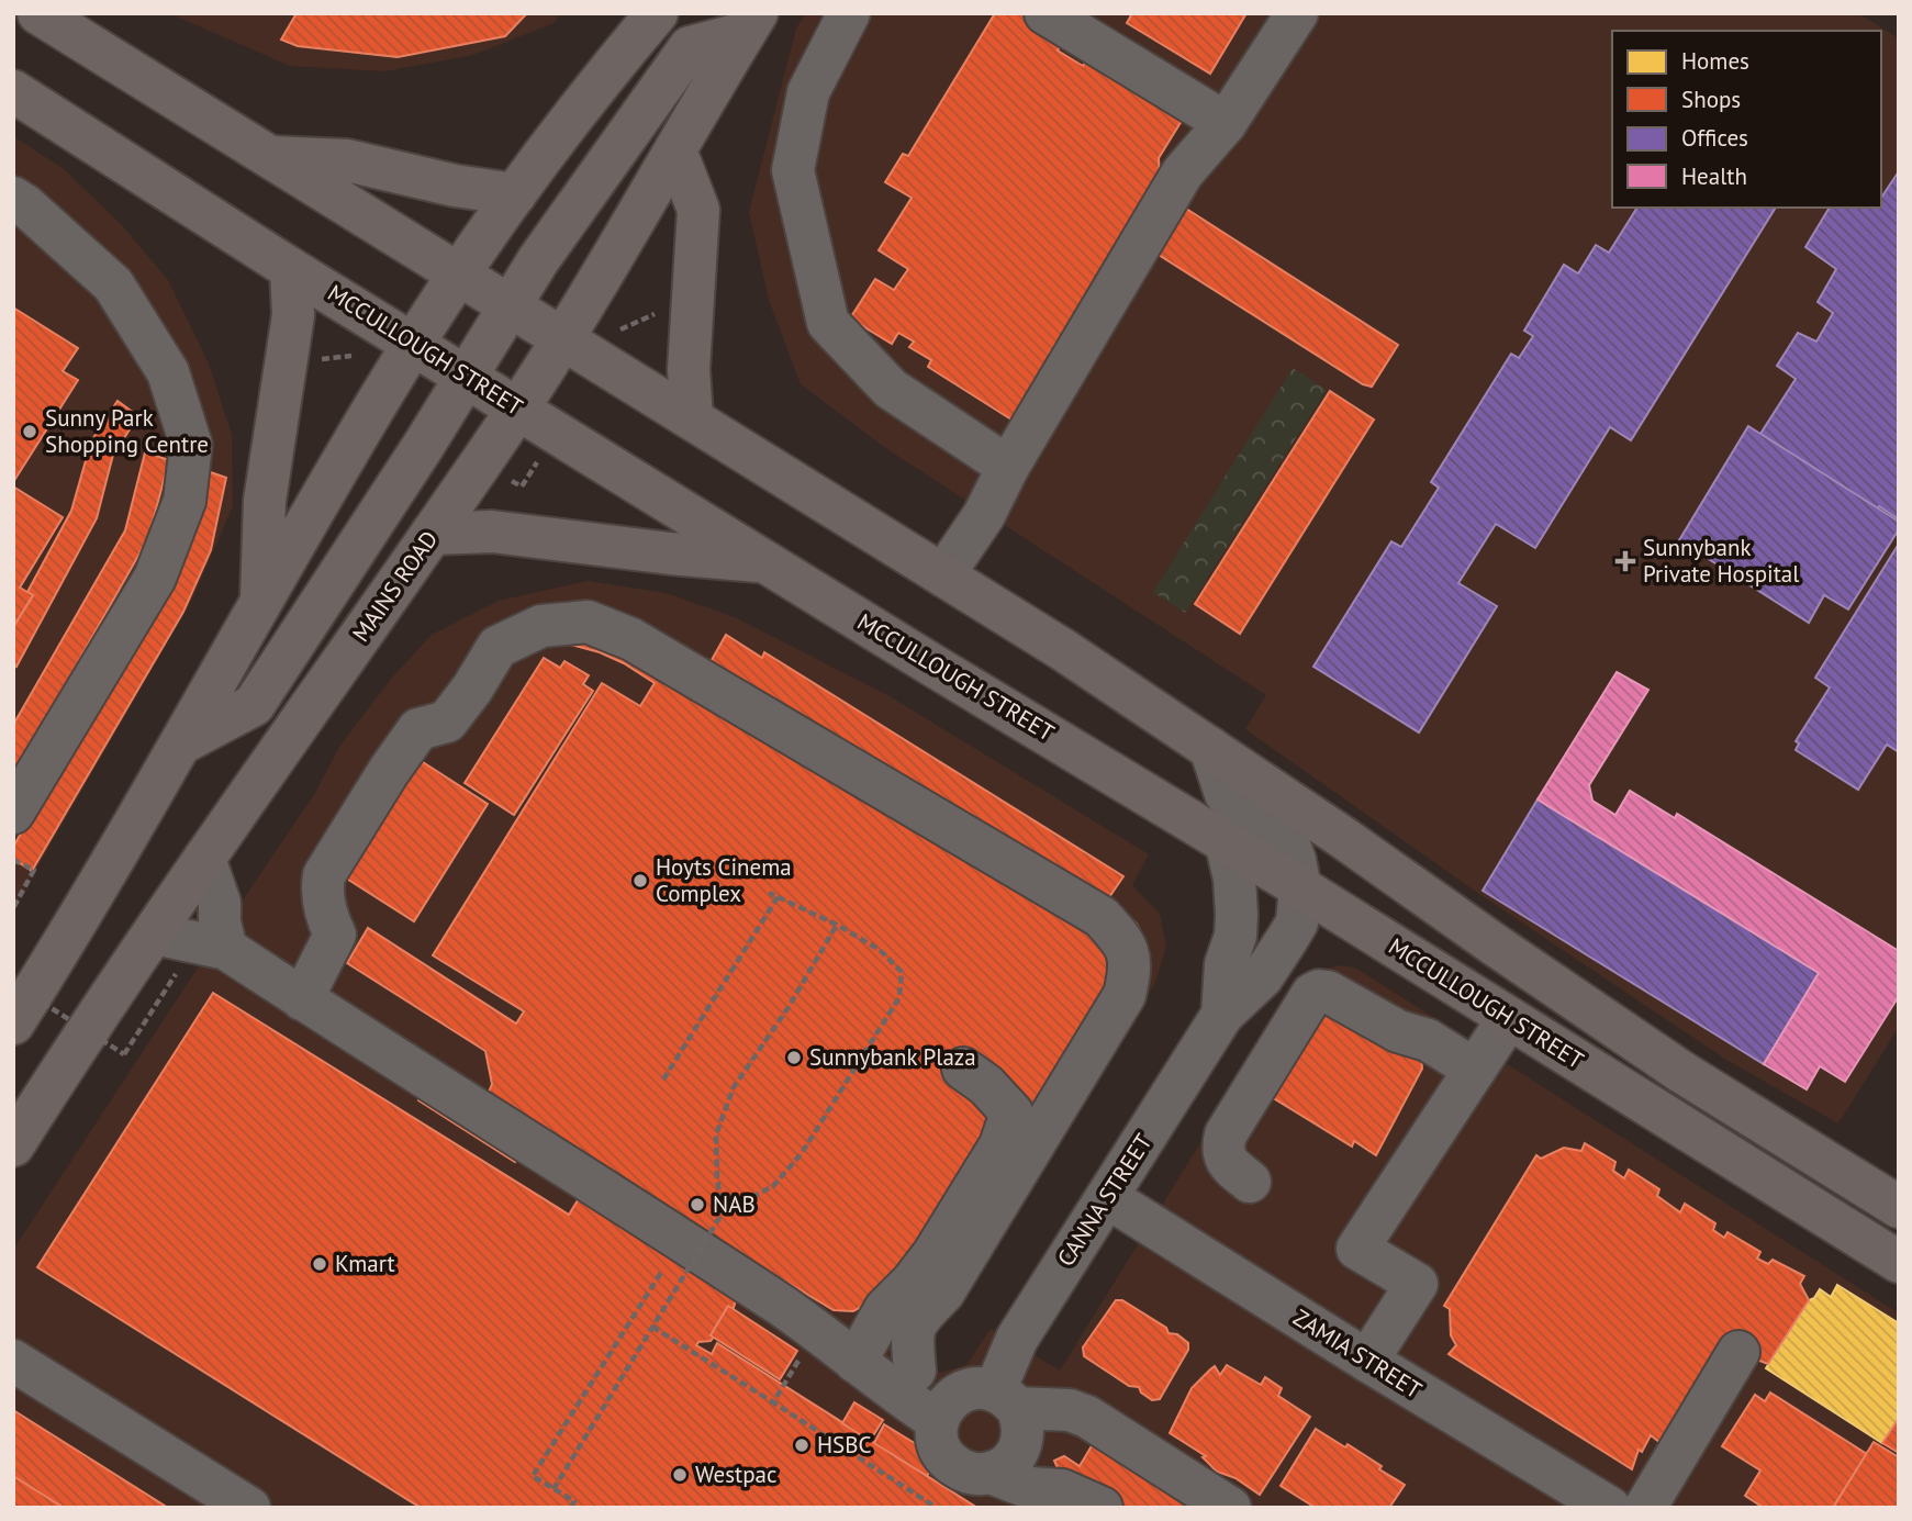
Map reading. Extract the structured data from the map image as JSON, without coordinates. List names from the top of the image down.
{
  "streets": {
    "main road": ["MCCULLOUGH STREET", "MAINS ROAD"],
    "street": ["CANNA STREET", "ZAMIA STREET"]
  },
  "crossings": [
    ["MCCULLOUGH STREET", "MAINS ROAD"],
    ["MCCULLOUGH STREET", "CANNA STREET"],
    ["CANNA STREET", "ZAMIA STREET"]
  ],
  "places": {
    "other": [
      "Sunny Park Shopping Centre",
      "Hoyts Cinema Complex",
      "Sunnybank Plaza",
      "NAB",
      "Kmart",
      "HSBC",
      "Westpac"
    ],
    "health": ["Sunnybank Private Hospital"]
  },
  "legend": [
    "Homes",
    "Shops",
    "Offices",
    "Health"
  ]
}
